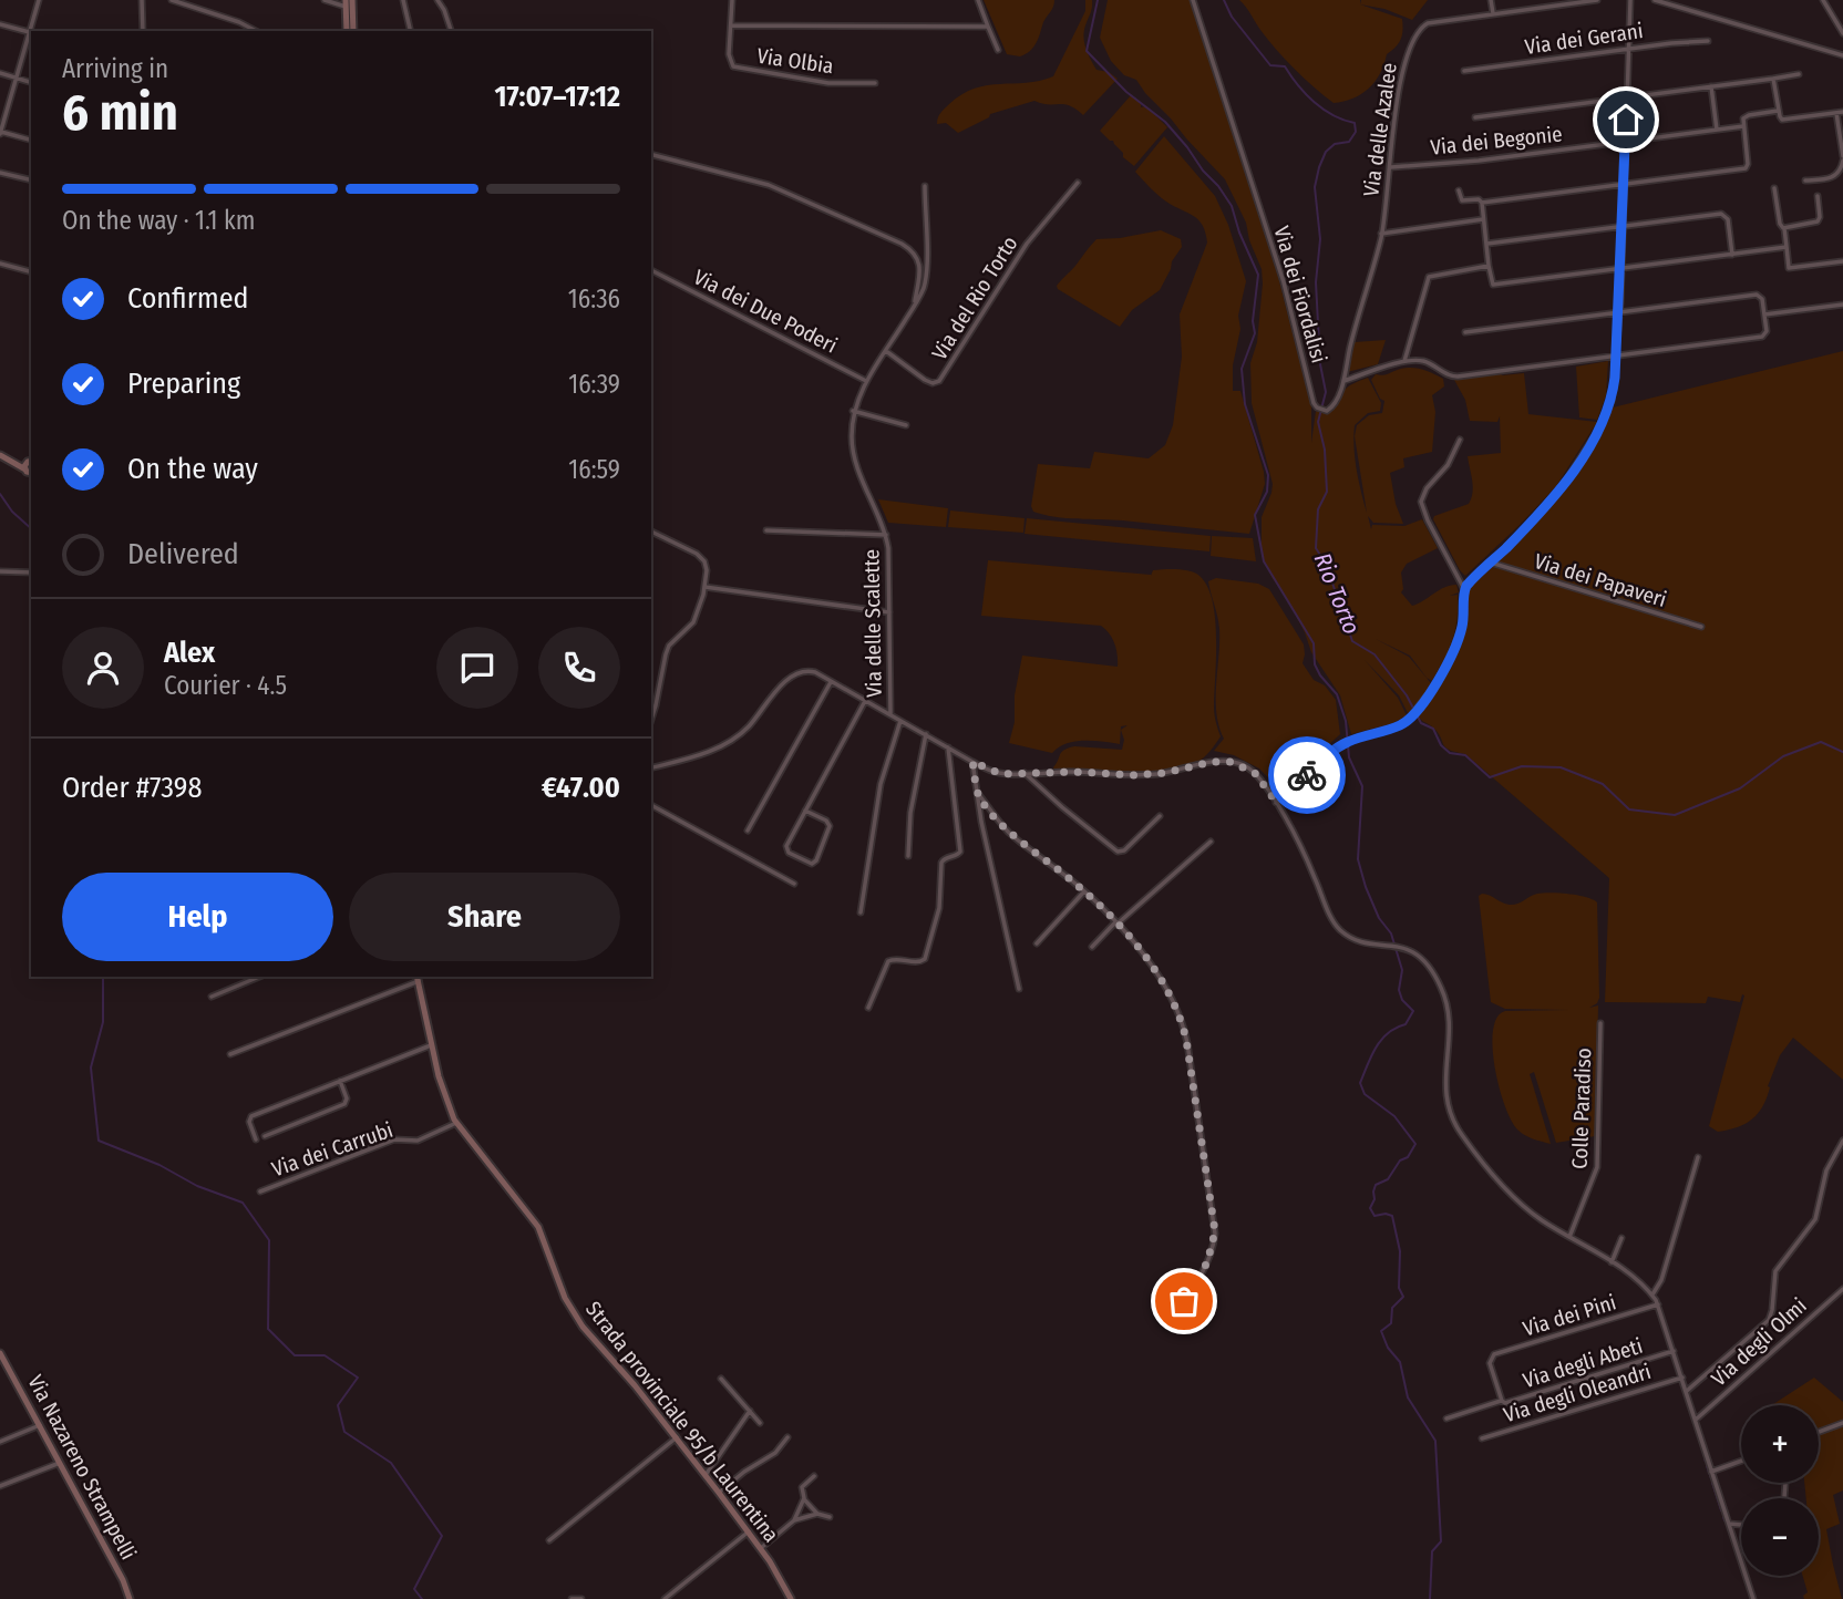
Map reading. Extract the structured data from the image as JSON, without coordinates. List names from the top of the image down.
{
  "streets": {
    "main road": ["Strada provinciale 95/b Laurentina", "Via Nazareno Strampelli"],
    "street": [
      "Via dei Gerani",
      "Via Olbia",
      "Via delle Azalee",
      "Via dei Begonie",
      "Via dei Fiordalisi",
      "Via del Rio Torto",
      "Via dei Due Poderi",
      "Via dei Papaveri",
      "Via delle Scalette",
      "Colle Paradiso",
      "Via dei Carrubi",
      "Via dei Pini",
      "Via degli Olmi",
      "Via degli Abeti",
      "Via degli Oleandri"
    ]
  },
  "crossings": [
    ["Via delle Azalee", "Via dei Begonie"],
    ["Via delle Azalee", "Via dei Fiordalisi"],
    ["Via del Rio Torto", "Via delle Scalette"],
    ["Via dei Due Poderi", "Via delle Scalette"],
    ["Via dei Carrubi", "Strada provinciale 95/b Laurentina"],
    ["Via dei Pini", "Via degli Abeti"]
  ],
  "water": ["Rio Torto"],
  "page": {
    "heading": ["6 min", "Arriving in", "17:07–17:12"],
    "panel": [
      "Alex",
      "Courier · 4.5",
      "Order #7398",
      "€47.00"
    ],
    "bar": "On the way · 1.1 km",
    "list": [
      ["Confirmed", "16:36"],
      ["Preparing", "16:39"],
      ["On the way", "16:59"],
      "Delivered"
    ],
    "buttons": ["Help", "Share"],
    "map_buttons": ["+", "−"]
  }
}
